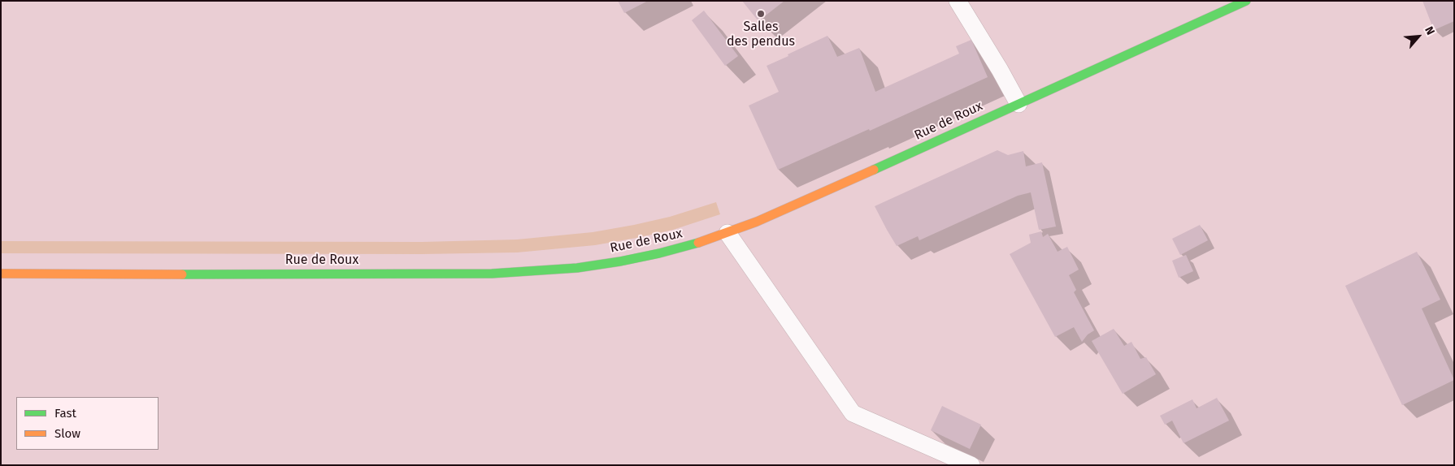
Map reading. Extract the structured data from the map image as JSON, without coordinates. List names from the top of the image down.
{
  "streets": {
    "main road": ["Rue de Roux"]
  },
  "places": ["Salles des pendus"],
  "legend": ["Fast", "Slow"],
  "north": "top right"
}
